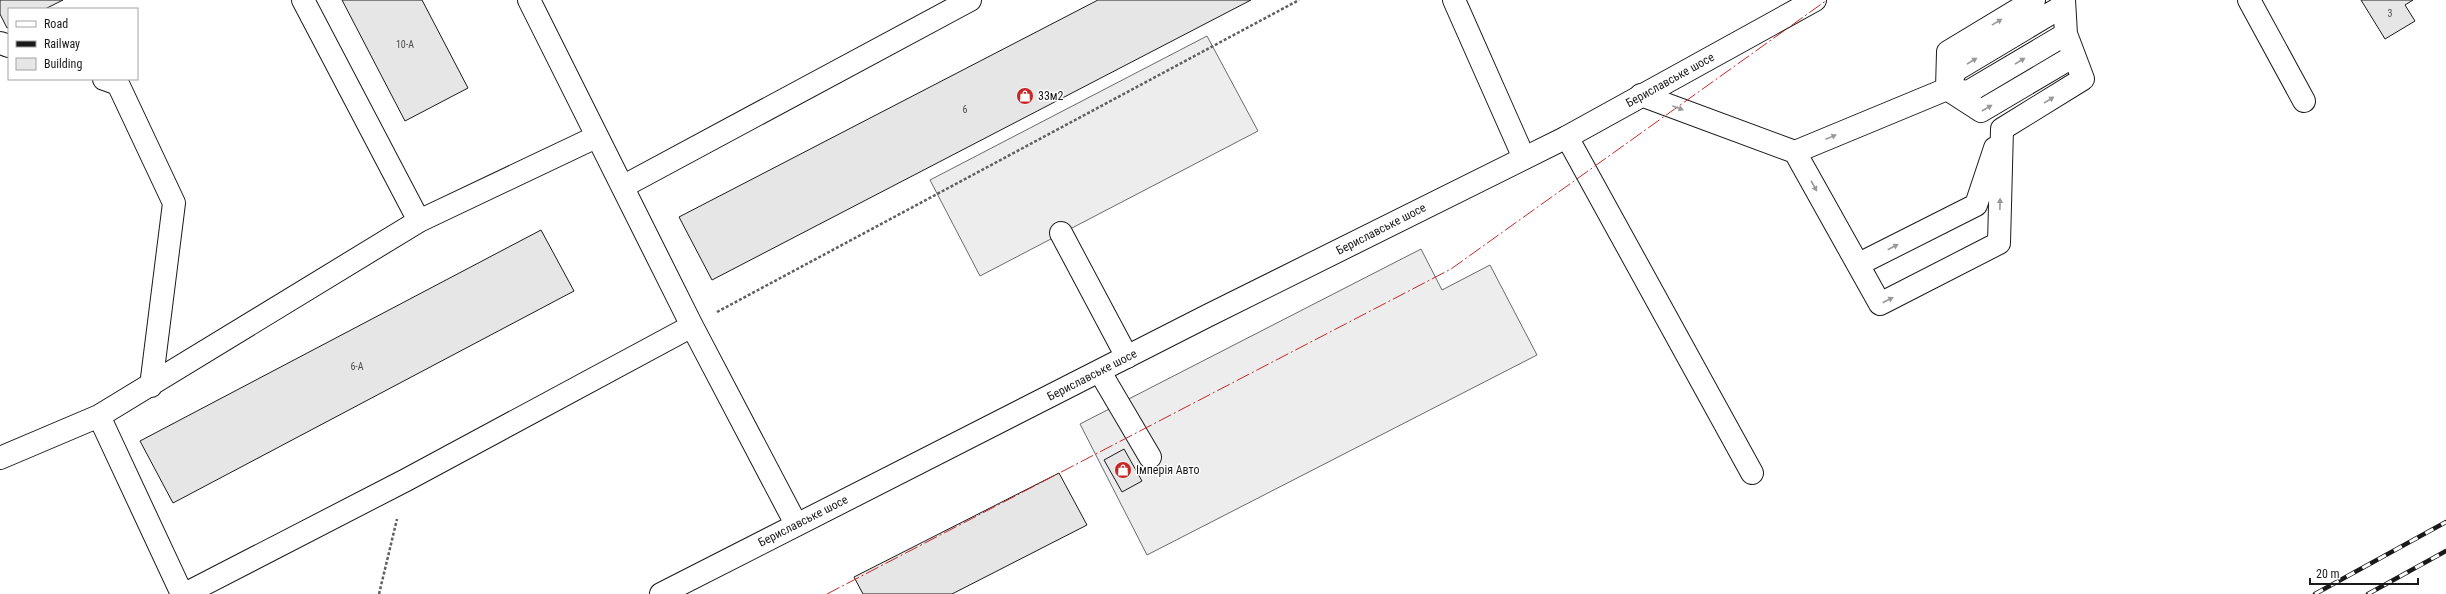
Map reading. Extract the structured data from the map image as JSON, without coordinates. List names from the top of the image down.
{
  "streets": {
    "street": ["Бериславське шосе"]
  },
  "places": {
    "shop": ["33м2", "Імперія Авто"]
  },
  "house_numbers": [
    "3",
    "10-А",
    "6",
    "6-А"
  ],
  "legend": ["Road", "Railway", "Building"],
  "scale_bar": "20 m"
}
